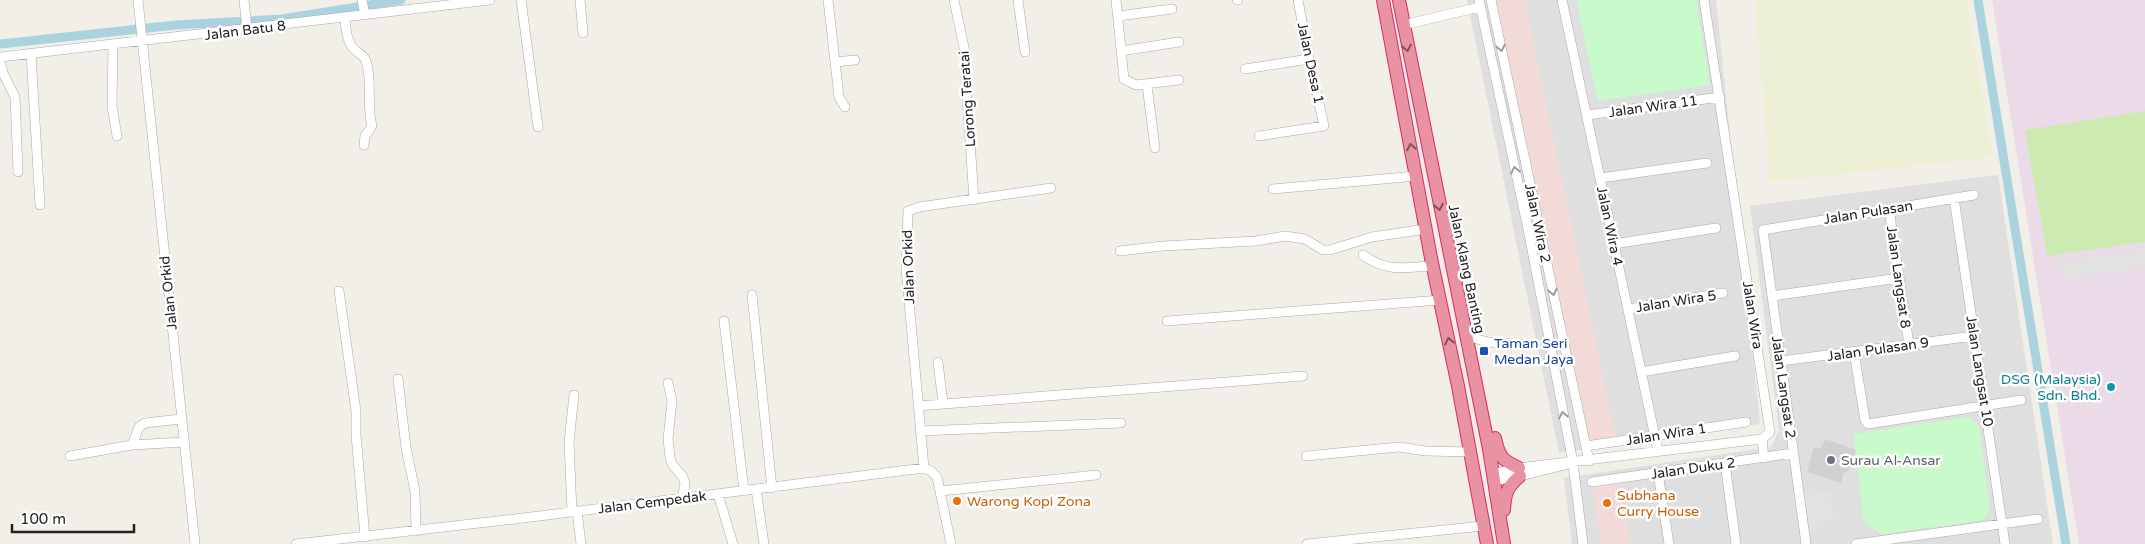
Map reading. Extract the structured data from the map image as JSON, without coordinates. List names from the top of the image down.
{
  "streets": {
    "highway": ["Jalan Klang Banting"],
    "street": [
      "Jalan Batu 8",
      "Jalan Desa 1",
      "Lorong Teratai",
      "Jalan Wira 11",
      "Jalan Pulasan",
      "Jalan Wira 2",
      "Jalan Wira 4",
      "Jalan Orkid",
      "Jalan Langsat 8",
      "Jalan Wira 5",
      "Jalan Wira",
      "Jalan Pulasan 9",
      "Jalan Langsat 10",
      "Jalan Langsat 2",
      "Jalan Wira 1",
      "Jalan Duku 2",
      "Jalan Cempedak"
    ]
  },
  "crossings": [
    ["Jalan Batu 8", "Jalan Orkid"],
    ["Lorong Teratai", "Jalan Orkid"],
    ["Jalan Wira 11", "Jalan Wira 4"],
    ["Jalan Wira 11", "Jalan Wira"],
    ["Jalan Pulasan", "Jalan Langsat 8"],
    ["Jalan Pulasan", "Jalan Langsat 10"],
    ["Jalan Pulasan", "Jalan Langsat 2"],
    ["Jalan Wira 2", "Jalan Wira 1"],
    ["Jalan Wira 4", "Jalan Wira 5"],
    ["Jalan Wira 4", "Jalan Wira 1"],
    ["Jalan Orkid", "Jalan Cempedak"],
    ["Jalan Langsat 8", "Jalan Pulasan 9"],
    ["Jalan Pulasan 9", "Jalan Langsat 10"],
    ["Jalan Pulasan 9", "Jalan Langsat 2"],
    ["Jalan Langsat 2", "Jalan Duku 2"]
  ],
  "places": {
    "transit": ["Taman Seri Medan Jaya"],
    "other": [
      "DSG (Malaysia) Sdn. Bhd.",
      "Surau Al-Ansar",
      "Warong Kopi Zona",
      "Subhana Curry House"
    ]
  },
  "scale_bar": "100 m"
}
